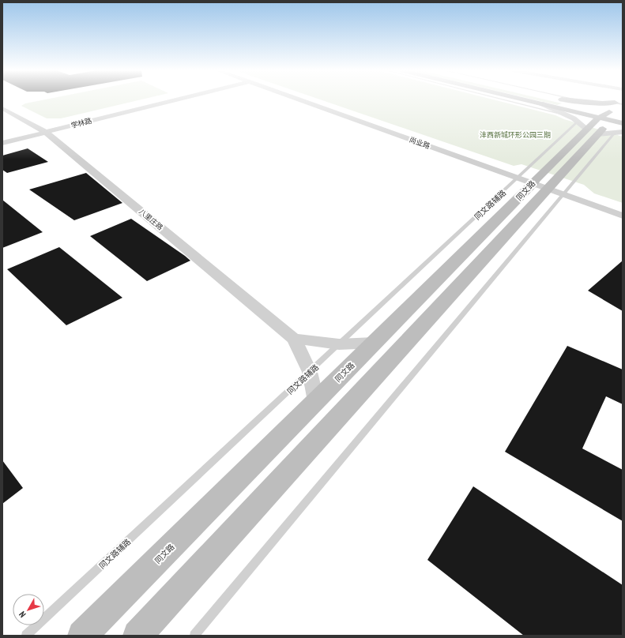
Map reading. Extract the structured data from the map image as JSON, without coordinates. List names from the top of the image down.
{
  "streets": {
    "main road": ["同文路"],
    "street": ["学林路", "尚业路", "八里庄路"],
    "lane": ["同文路辅路"]
  },
  "crossings": [
    ["学林路", "八里庄路"],
    ["尚业路", "同文路"],
    ["尚业路", "同文路辅路"],
    ["同文路", "同文路辅路"]
  ],
  "parks": ["沣西新城环形公园三期"],
  "north": "bottom left"
}
